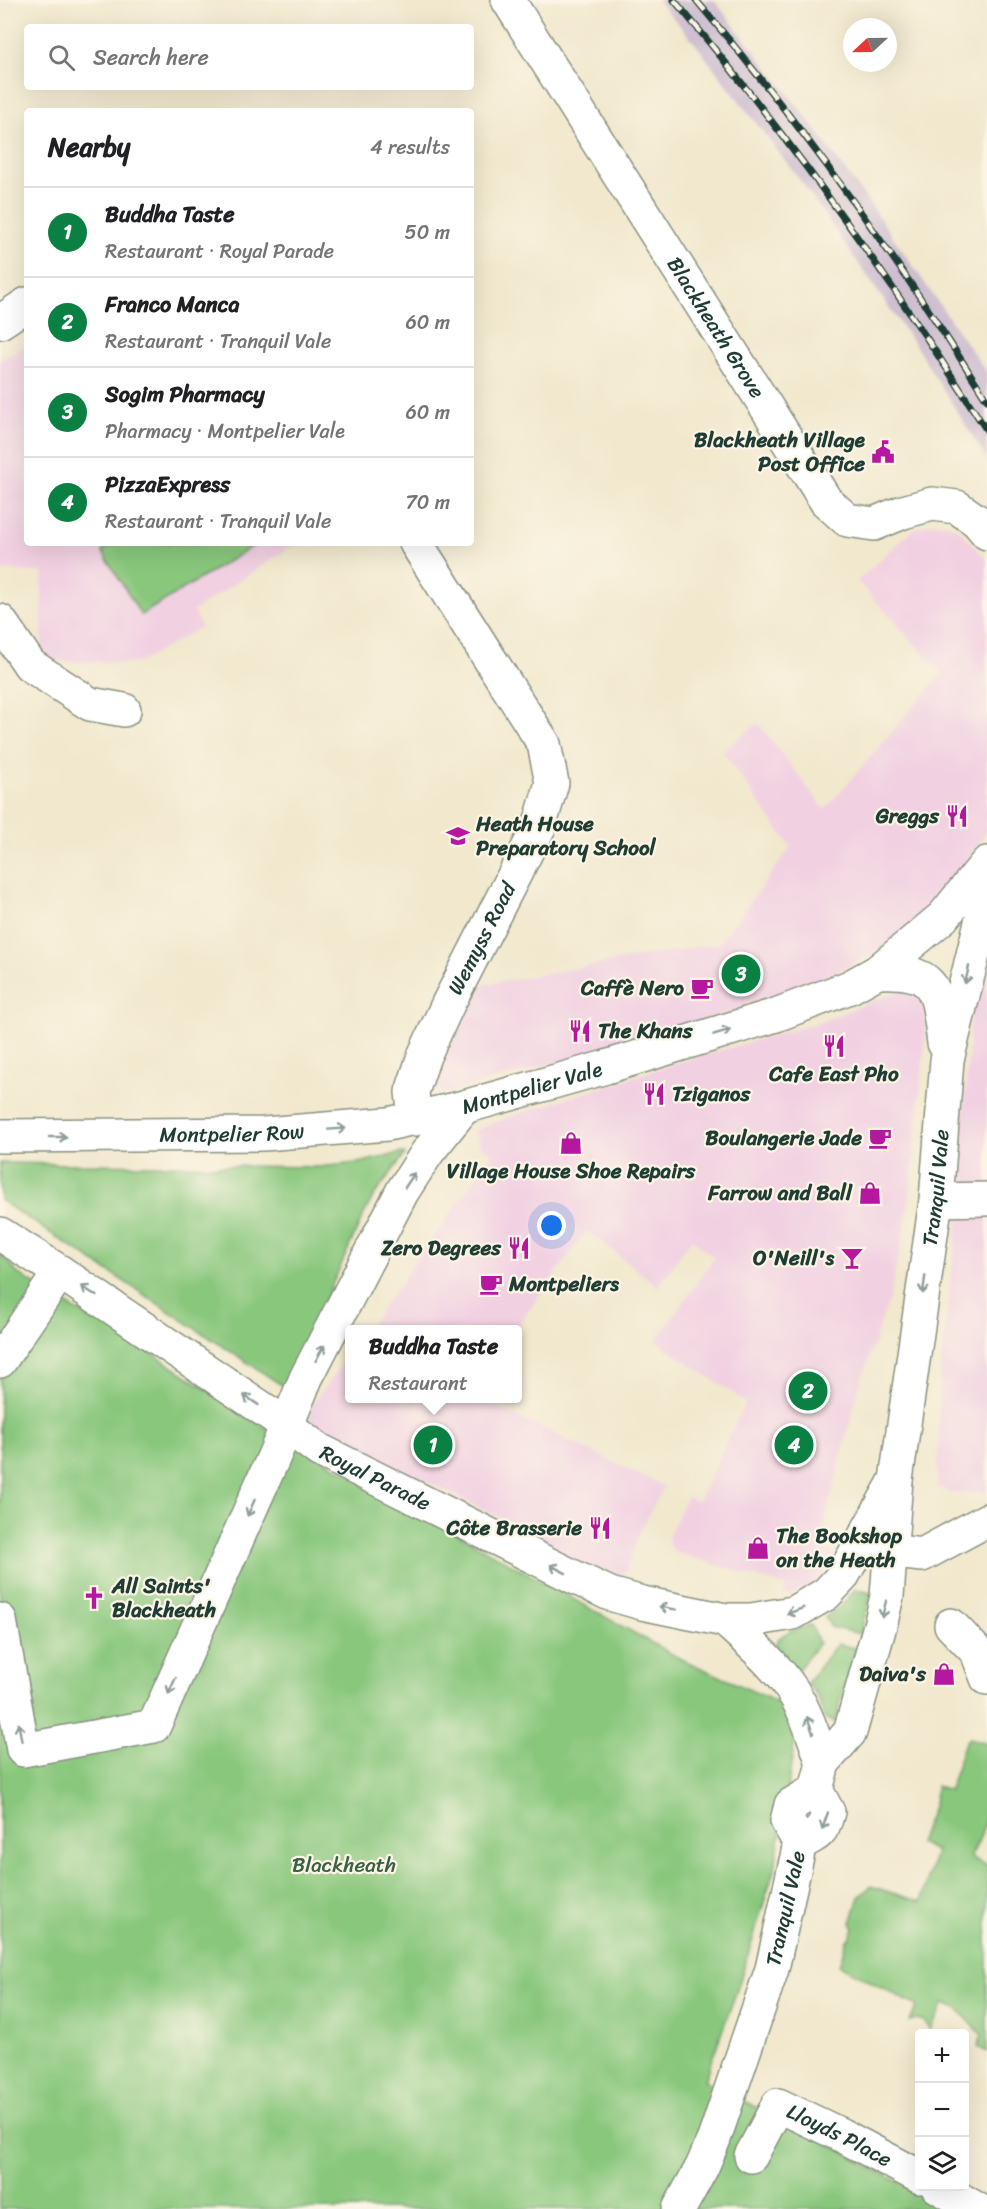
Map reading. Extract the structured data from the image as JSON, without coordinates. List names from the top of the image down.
{
  "streets": {
    "street": [
      "Blackheath Grove",
      "Wemyss Road",
      "Montpelier Vale",
      "Montpelier Row",
      "Tranquil Vale",
      "Royal Parade",
      "Lloyds Place"
    ]
  },
  "crossings": [
    ["Wemyss Road", "Montpelier Row"],
    ["Montpelier Vale", "Montpelier Row"],
    ["Montpelier Vale", "Tranquil Vale"],
    ["Montpelier Vale", "Royal Parade"],
    ["Tranquil Vale", "Royal Parade"]
  ],
  "one_way": ["Montpelier Row", "Tranquil Vale", "Royal Parade"],
  "parks": ["Blackheath"],
  "places": {
    "public building": ["Blackheath Village Post Office"],
    "restaurant": [
      "Greggs",
      "The Khans",
      "Cafe East Pho",
      "Tziganos",
      "Zero Degrees",
      "Côte Brasserie"
    ],
    "school or university": ["Heath House Preparatory School"],
    "cafe": ["Caffè Nero", "Boulangerie Jade", "Montpeliers"],
    "shop": [
      "Village House Shoe Repairs",
      "Farrow and Ball",
      "The Bookshop on the Heath",
      "Daiva's"
    ],
    "bar": ["O'Neill's"],
    "church": ["All Saints' Blackheath"]
  },
  "north": "left",
  "page": {
    "search": "Search here",
    "heading": ["Nearby", "4 results"],
    "list": [
      {
        "mark": "1",
        "name": "Buddha Taste",
        "note": "Restaurant · Royal Parade",
        "value": "50 m"
      },
      {
        "mark": "2",
        "name": "Franco Manca",
        "note": "Restaurant · Tranquil Vale",
        "value": "60 m"
      },
      {
        "mark": "3",
        "name": "Sogim Pharmacy",
        "note": "Pharmacy · Montpelier Vale",
        "value": "60 m"
      },
      {
        "mark": "4",
        "name": "PizzaExpress",
        "note": "Restaurant · Tranquil Vale",
        "value": "70 m"
      }
    ],
    "pins": [
      "3",
      "2",
      "1",
      "4"
    ],
    "popup": ["Buddha Taste", "Restaurant"],
    "map_buttons": ["+", "−"]
  }
}
